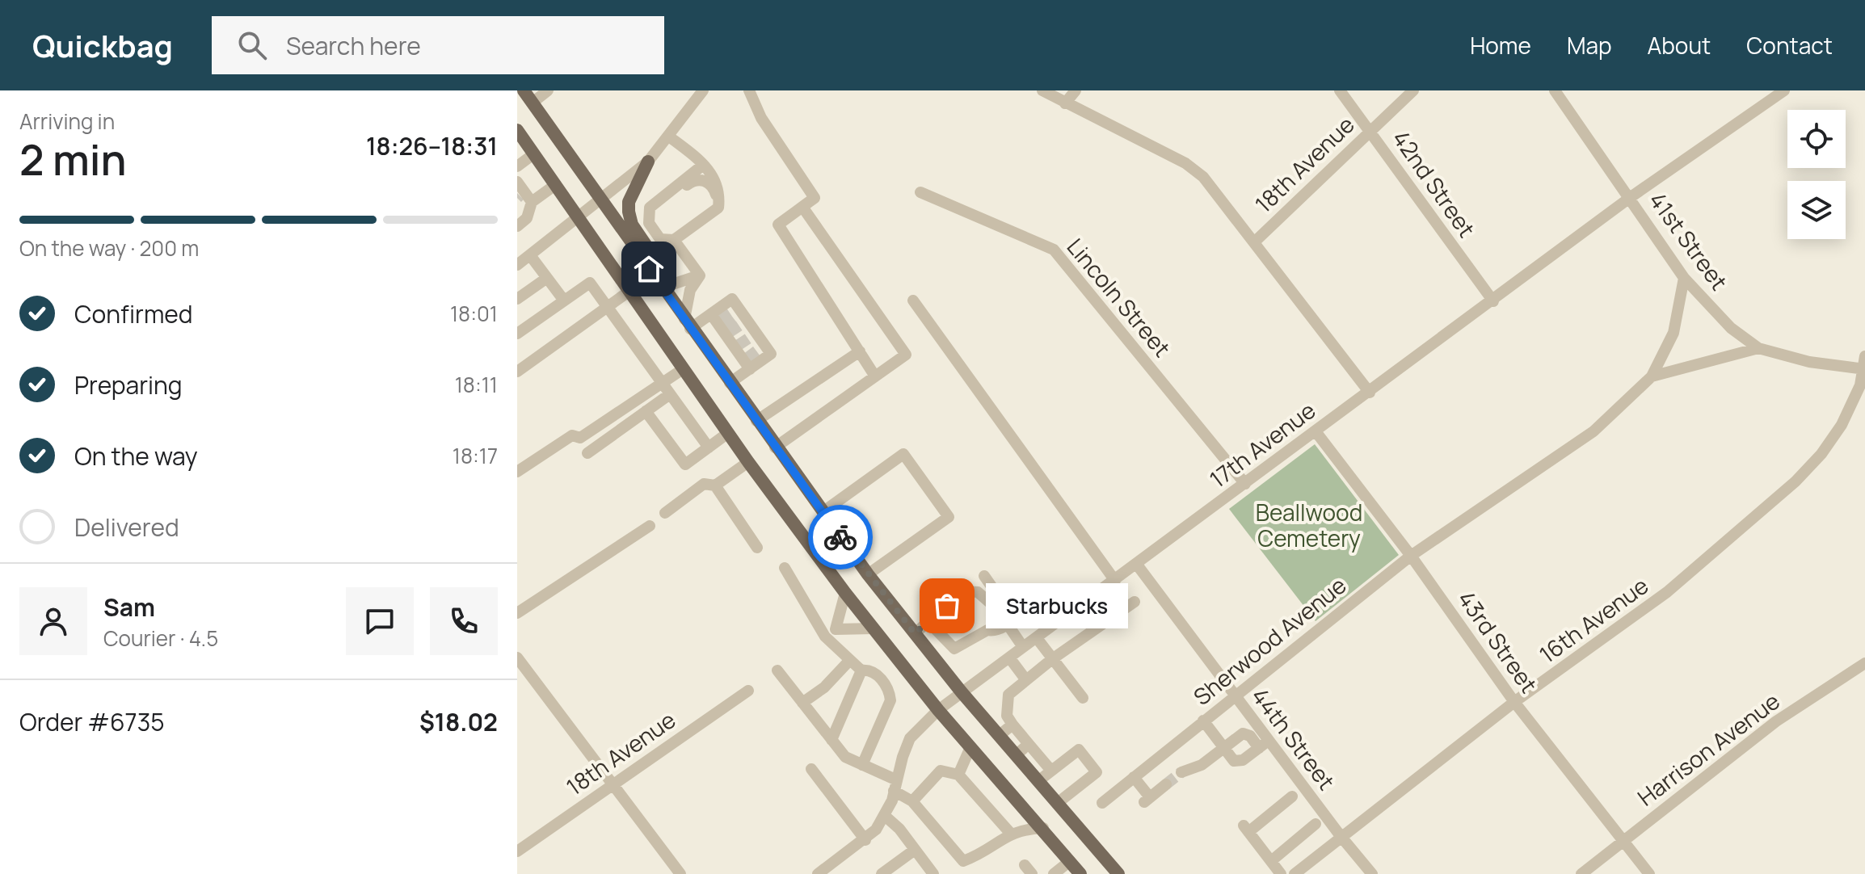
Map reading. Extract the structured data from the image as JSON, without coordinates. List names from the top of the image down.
{
  "streets": {
    "street": [
      "18th Avenue",
      "42nd Street",
      "41st Street",
      "Lincoln Street",
      "17th Avenue",
      "16th Avenue",
      "Sherwood Avenue",
      "43rd Street",
      "44th Street",
      "Harrison Avenue"
    ]
  },
  "crossings": [
    ["18th Avenue", "42nd Street"],
    ["42nd Street", "17th Avenue"],
    ["41st Street", "17th Avenue"],
    ["41st Street", "16th Avenue"],
    ["41st Street", "Sherwood Avenue"],
    ["Lincoln Street", "17th Avenue"],
    ["17th Avenue", "43rd Street"],
    ["17th Avenue", "44th Street"],
    ["16th Avenue", "43rd Street"],
    ["16th Avenue", "44th Street"],
    ["Sherwood Avenue", "43rd Street"],
    ["Sherwood Avenue", "44th Street"],
    ["43rd Street", "Harrison Avenue"]
  ],
  "parks": ["Beallwood Cemetery"],
  "places": ["Starbucks"],
  "page": {
    "header": "Quickbag",
    "search": "Search here",
    "nav": [
      "Home",
      "Map",
      "About",
      "Contact"
    ],
    "heading": ["2 min", "Arriving in", "18:26–18:31"],
    "panel": [
      "Sam",
      "Courier · 4.5",
      "Order #6735",
      "$18.02"
    ],
    "bar": "On the way · 200 m",
    "list": [
      ["Confirmed", "18:01"],
      ["Preparing", "18:11"],
      ["On the way", "18:17"],
      "Delivered"
    ],
    "bubble": "Starbucks"
  }
}
